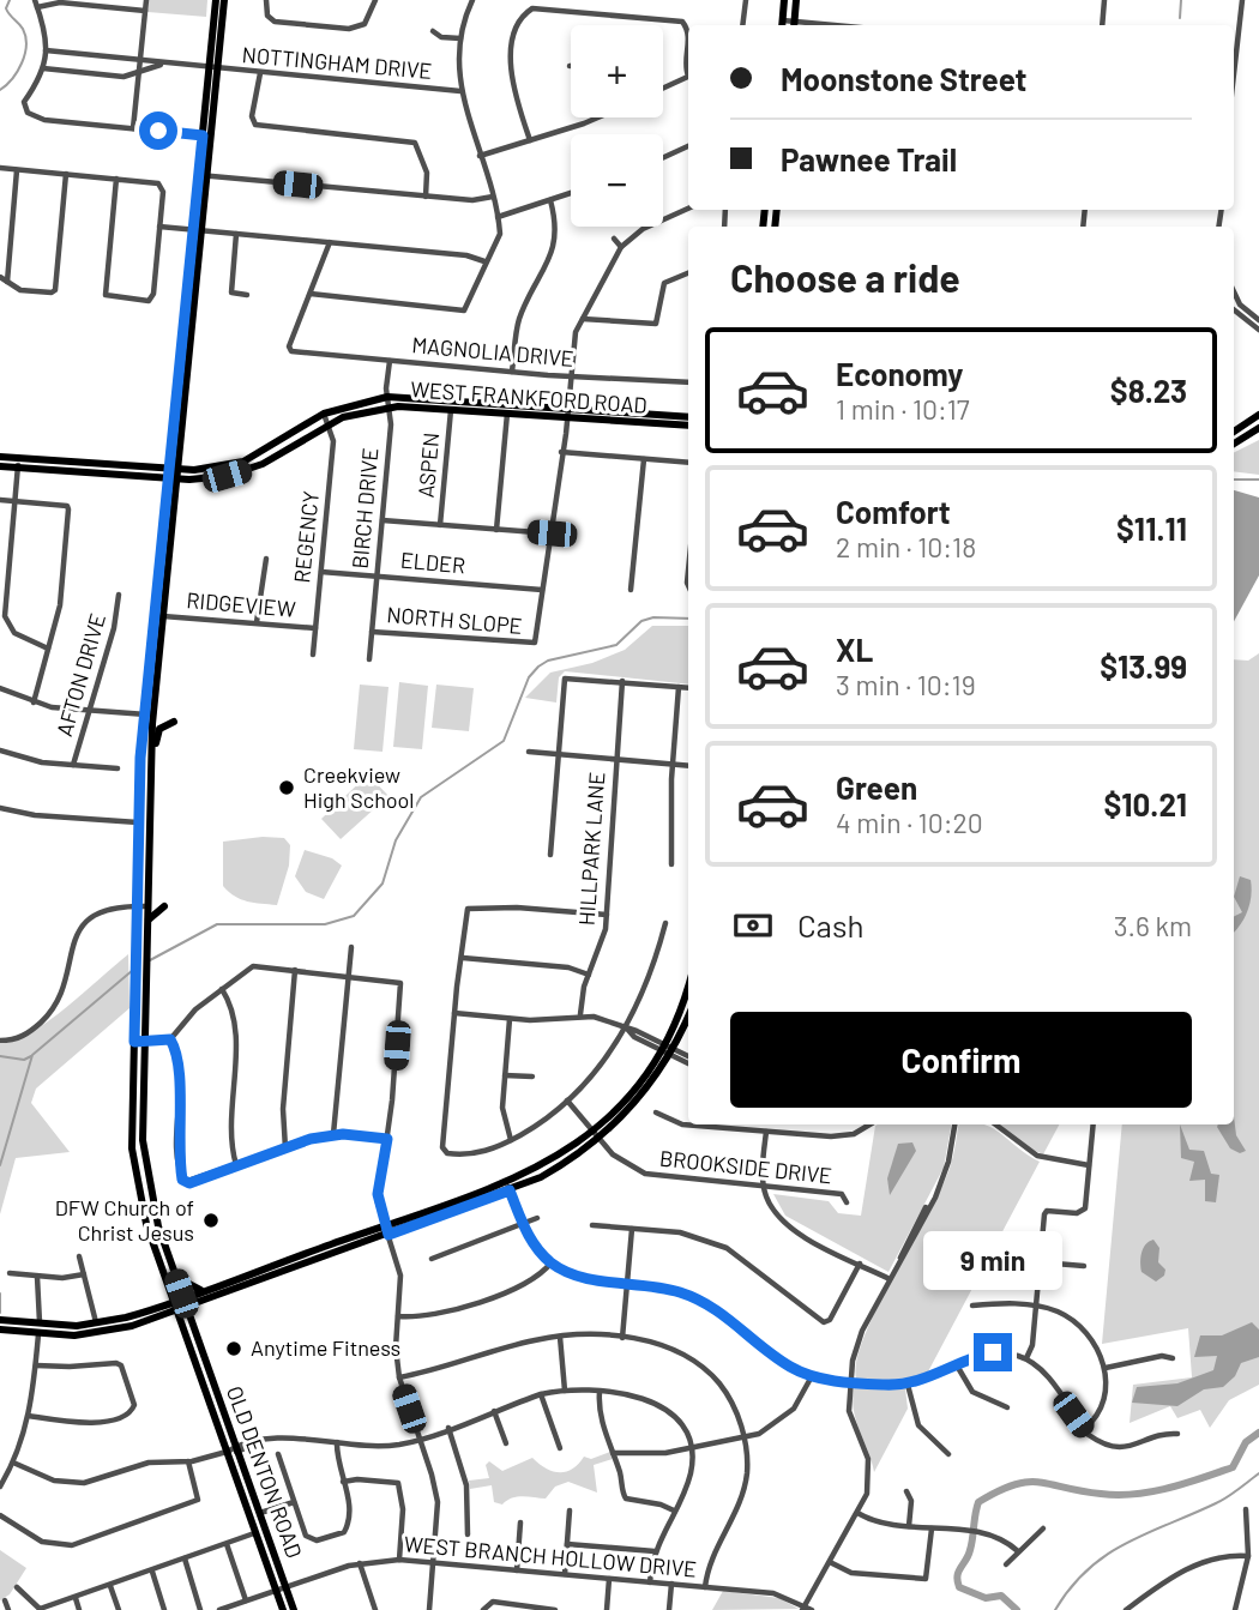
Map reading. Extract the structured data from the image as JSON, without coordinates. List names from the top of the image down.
{
  "streets": {
    "main road": ["WEST FRANKFORD ROAD", "OLD DENTON ROAD"],
    "street": [
      "NOTTINGHAM DRIVE",
      "MAGNOLIA DRIVE",
      "ASPEN",
      "BIRCH DRIVE",
      "REGENCY",
      "ELDER",
      "RIDGEVIEW",
      "NORTH SLOPE",
      "AFTON DRIVE",
      "HILLPARK LANE",
      "BROOKSIDE DRIVE",
      "WEST BRANCH HOLLOW DRIVE"
    ]
  },
  "crossings": [
    ["NOTTINGHAM DRIVE", "OLD DENTON ROAD"],
    ["MAGNOLIA DRIVE", "BIRCH DRIVE"],
    ["WEST FRANKFORD ROAD", "ASPEN"],
    ["WEST FRANKFORD ROAD", "BIRCH DRIVE"],
    ["WEST FRANKFORD ROAD", "REGENCY"],
    ["WEST FRANKFORD ROAD", "OLD DENTON ROAD"],
    ["BIRCH DRIVE", "ELDER"],
    ["BIRCH DRIVE", "NORTH SLOPE"],
    ["REGENCY", "ELDER"],
    ["REGENCY", "RIDGEVIEW"],
    ["ELDER", "NORTH SLOPE"],
    ["RIDGEVIEW", "OLD DENTON ROAD"],
    ["OLD DENTON ROAD", "WEST BRANCH HOLLOW DRIVE"]
  ],
  "places": ["Creekview High School", "DFW Church of Christ Jesus", "Anytime Fitness"],
  "page": {
    "map_buttons": ["+", "−"],
    "banner": ["Moonstone Street", "Pawnee Trail"],
    "heading": "Choose a ride",
    "list": [
      {
        "name": "Economy",
        "note": "1 min · 10:17",
        "value": "$8.23"
      },
      {
        "name": "Comfort",
        "note": "2 min · 10:18",
        "value": "$11.11"
      },
      {
        "name": "XL",
        "note": "3 min · 10:19",
        "value": "$13.99"
      },
      {
        "name": "Green",
        "note": "4 min · 10:20",
        "value": "$10.21"
      }
    ],
    "pay": ["Cash", "3.6 km"],
    "buttons": "Confirm",
    "bubble": "9 min"
  }
}
